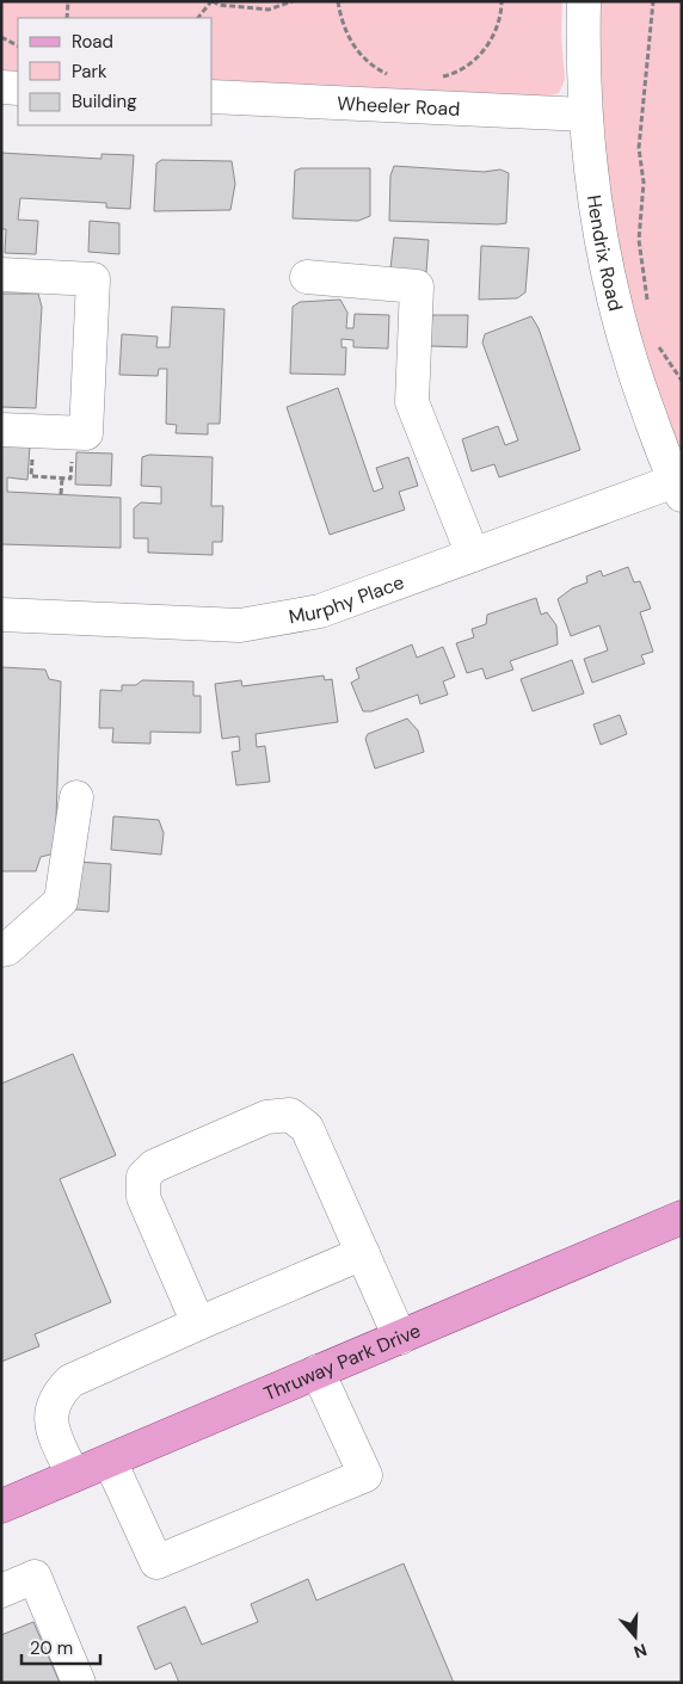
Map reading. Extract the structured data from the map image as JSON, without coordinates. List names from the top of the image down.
{
  "streets": {
    "main road": ["Thruway Park Drive"],
    "street": ["Wheeler Road", "Hendrix Road", "Murphy Place"]
  },
  "crossings": [
    ["Wheeler Road", "Hendrix Road"],
    ["Hendrix Road", "Murphy Place"]
  ],
  "legend": ["Road", "Park", "Building"],
  "scale_bar": "20 m",
  "north": "bottom"
}
